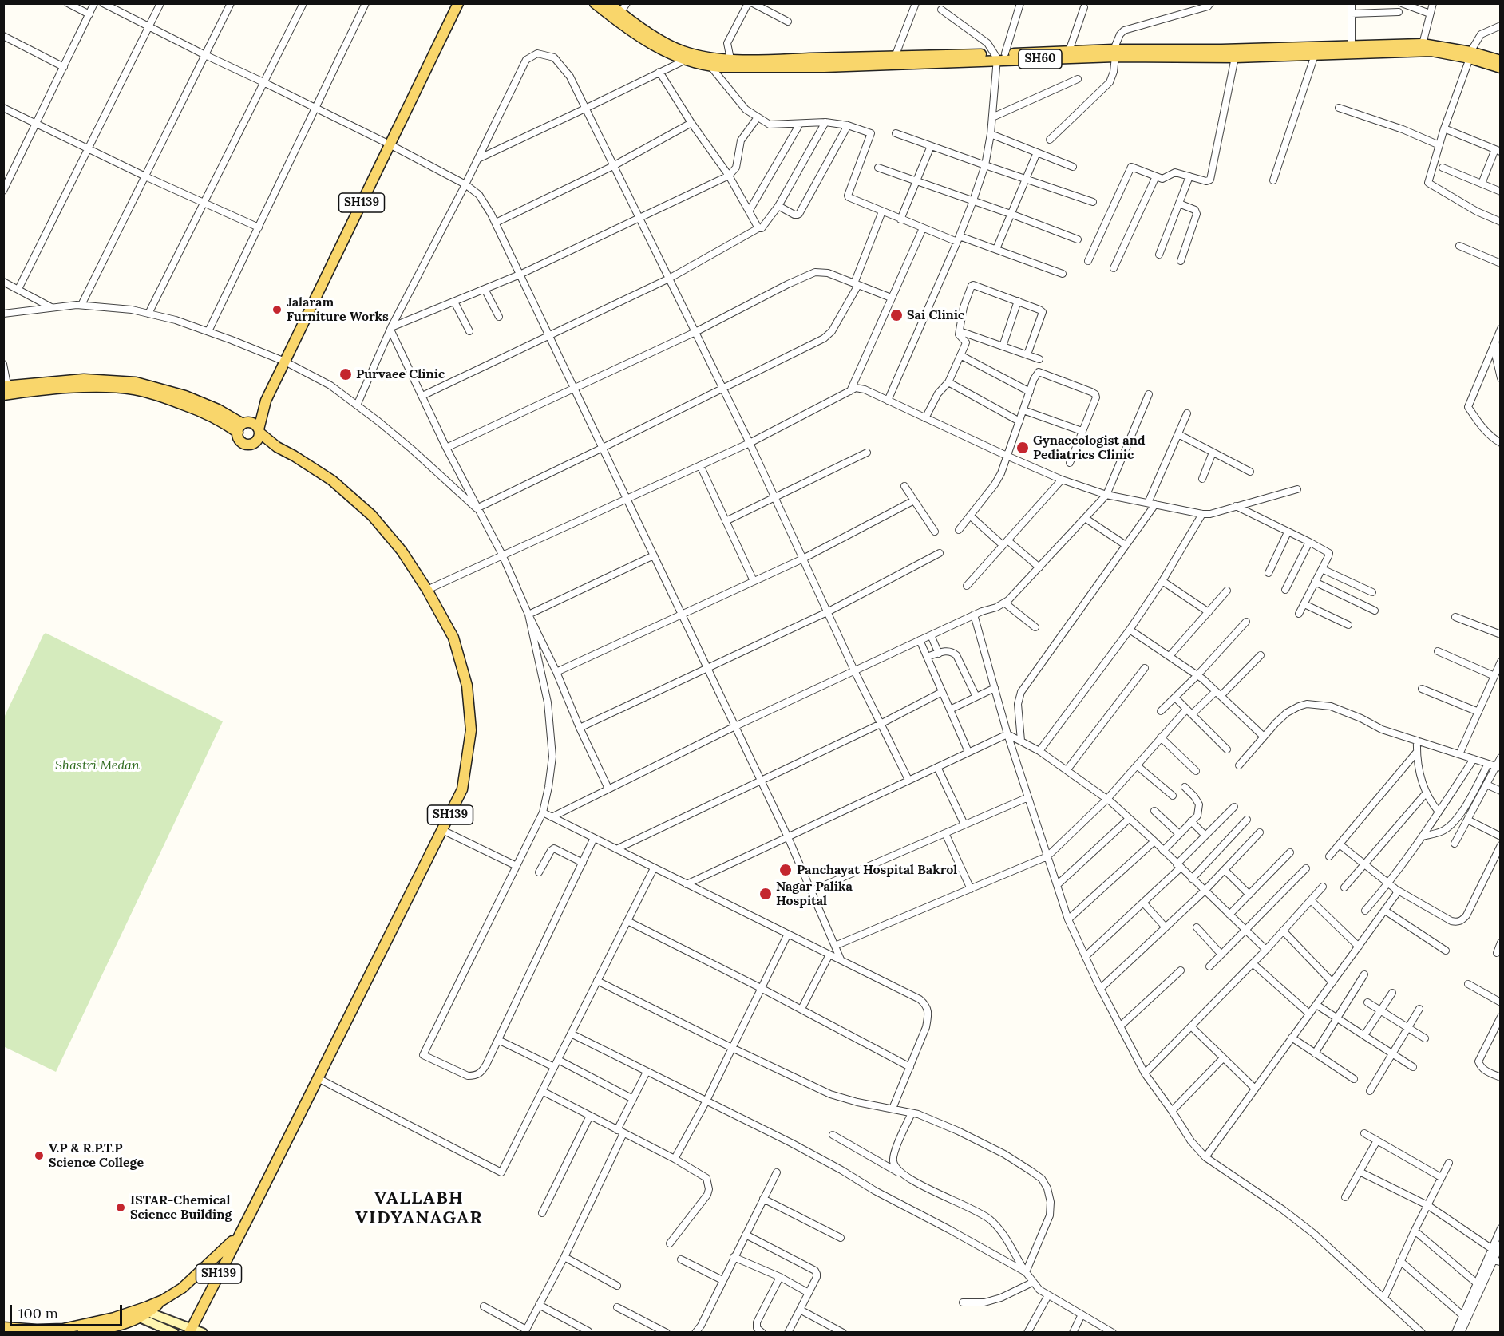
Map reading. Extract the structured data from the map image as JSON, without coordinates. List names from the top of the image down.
{
  "streets": {
    "main road": ["SH60", "SH139"]
  },
  "districts": ["VALLABH VIDYANAGAR"],
  "parks": ["Shastri Medan"],
  "places": [
    "Jalaram Furniture Works",
    "Sai Clinic",
    "Purvaee Clinic",
    "Gynaecologist and Pediatrics Clinic",
    "Panchayat Hospital Bakrol",
    "Nagar Palika Hospital",
    "V.P & R.P.T.P Science College",
    "ISTAR-Chemical Science Building"
  ],
  "scale_bar": "100 m"
}
